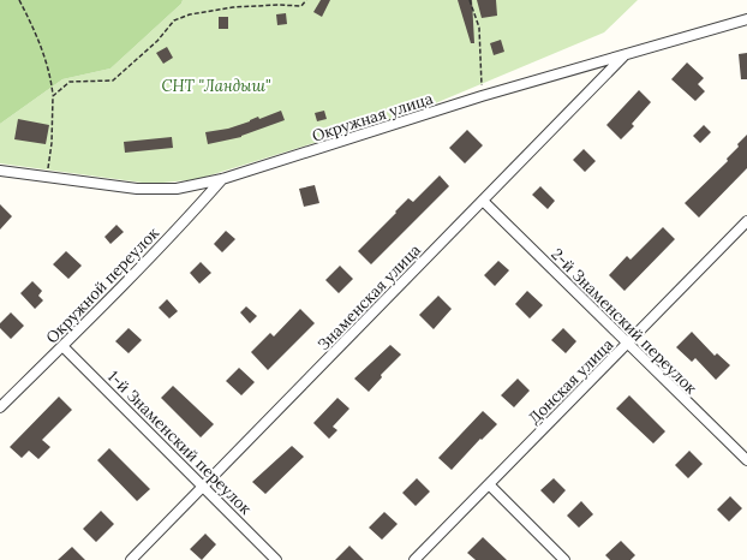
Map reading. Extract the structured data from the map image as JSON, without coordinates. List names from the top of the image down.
{
  "streets": {
    "street": [
      "Окружная улица",
      "Окружной переулок",
      "Знаменская улица",
      "2-й Знаменский переулок",
      "Донская улица",
      "1-й Знаменский переулок"
    ]
  },
  "crossings": [
    ["Окружная улица", "Окружной переулок"],
    ["Окружная улица", "Знаменская улица"],
    ["Окружной переулок", "1-й Знаменский переулок"],
    ["Знаменская улица", "2-й Знаменский переулок"],
    ["Знаменская улица", "1-й Знаменский переулок"],
    ["2-й Знаменский переулок", "Донская улица"]
  ],
  "parks": ["СНТ \"Ландыш\""]
}
